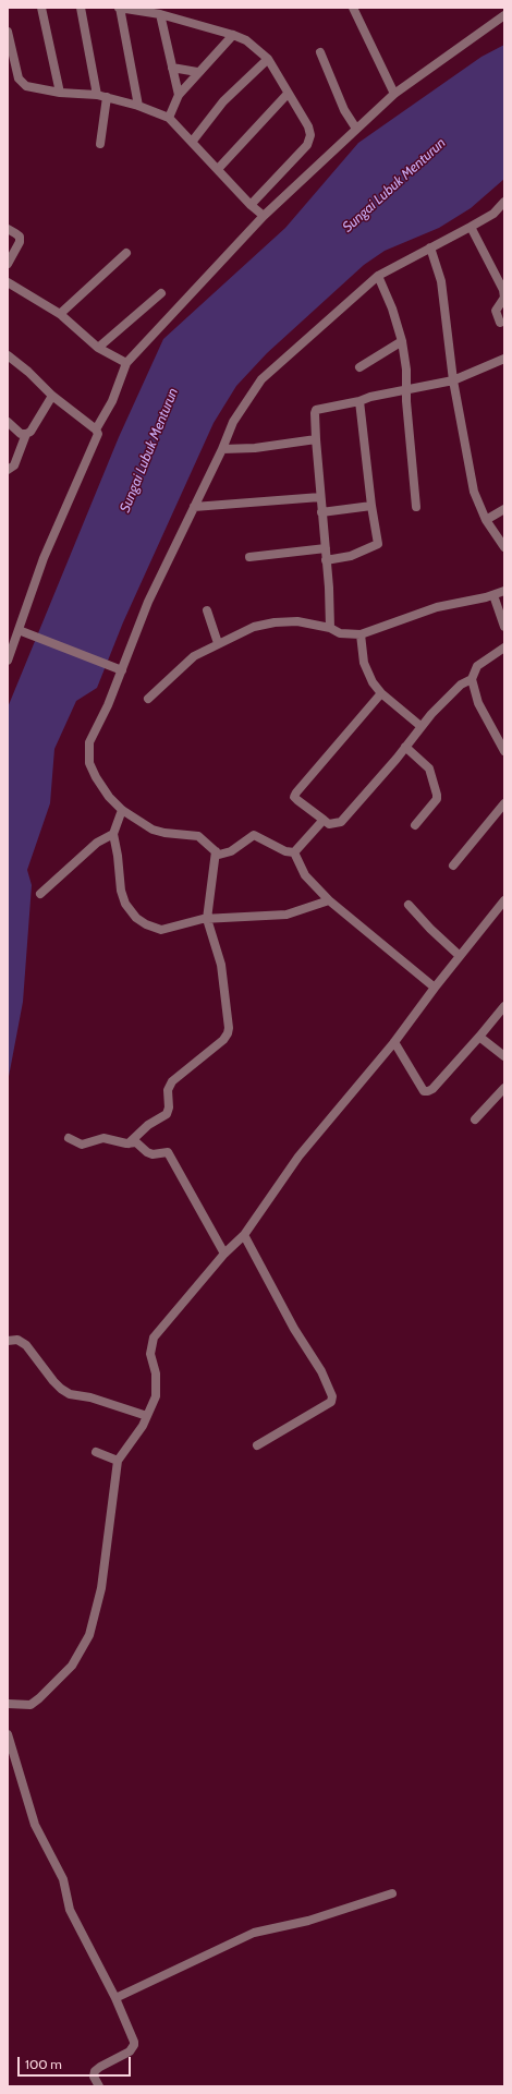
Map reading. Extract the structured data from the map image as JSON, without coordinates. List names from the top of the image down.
{
  "water": ["Sungai Lubuk Menturun"],
  "scale_bar": "100 m"
}
